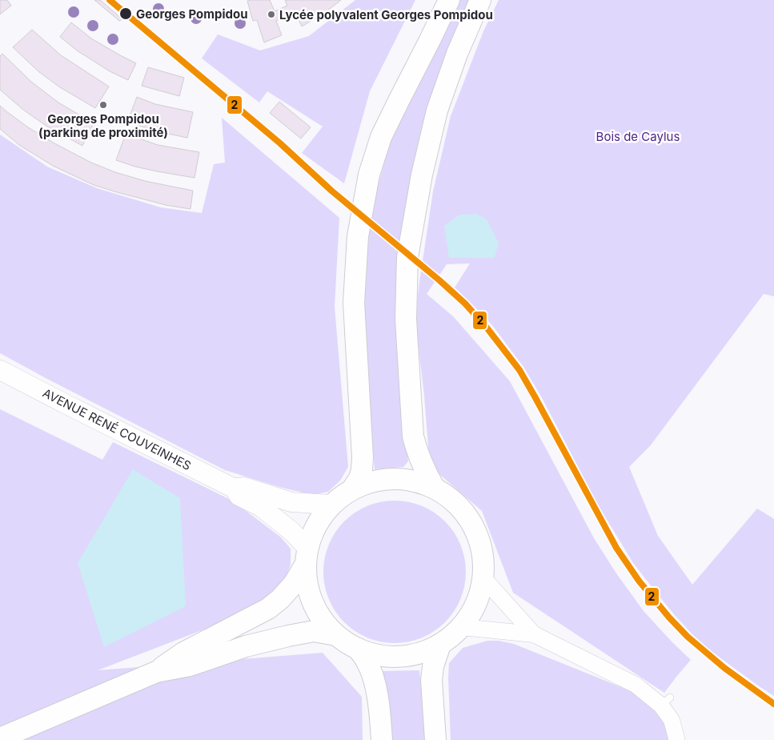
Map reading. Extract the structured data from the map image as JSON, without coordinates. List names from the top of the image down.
{
  "streets": {
    "main road": ["AVENUE RENÉ COUVEINHES"]
  },
  "parks": ["Bois de Caylus"],
  "places": ["Georges Pompidou", "Lycée polyvalent Georges Pompidou", "Georges Pompidou (parking de proximité)"],
  "lines": ["transit line 2"]
}
